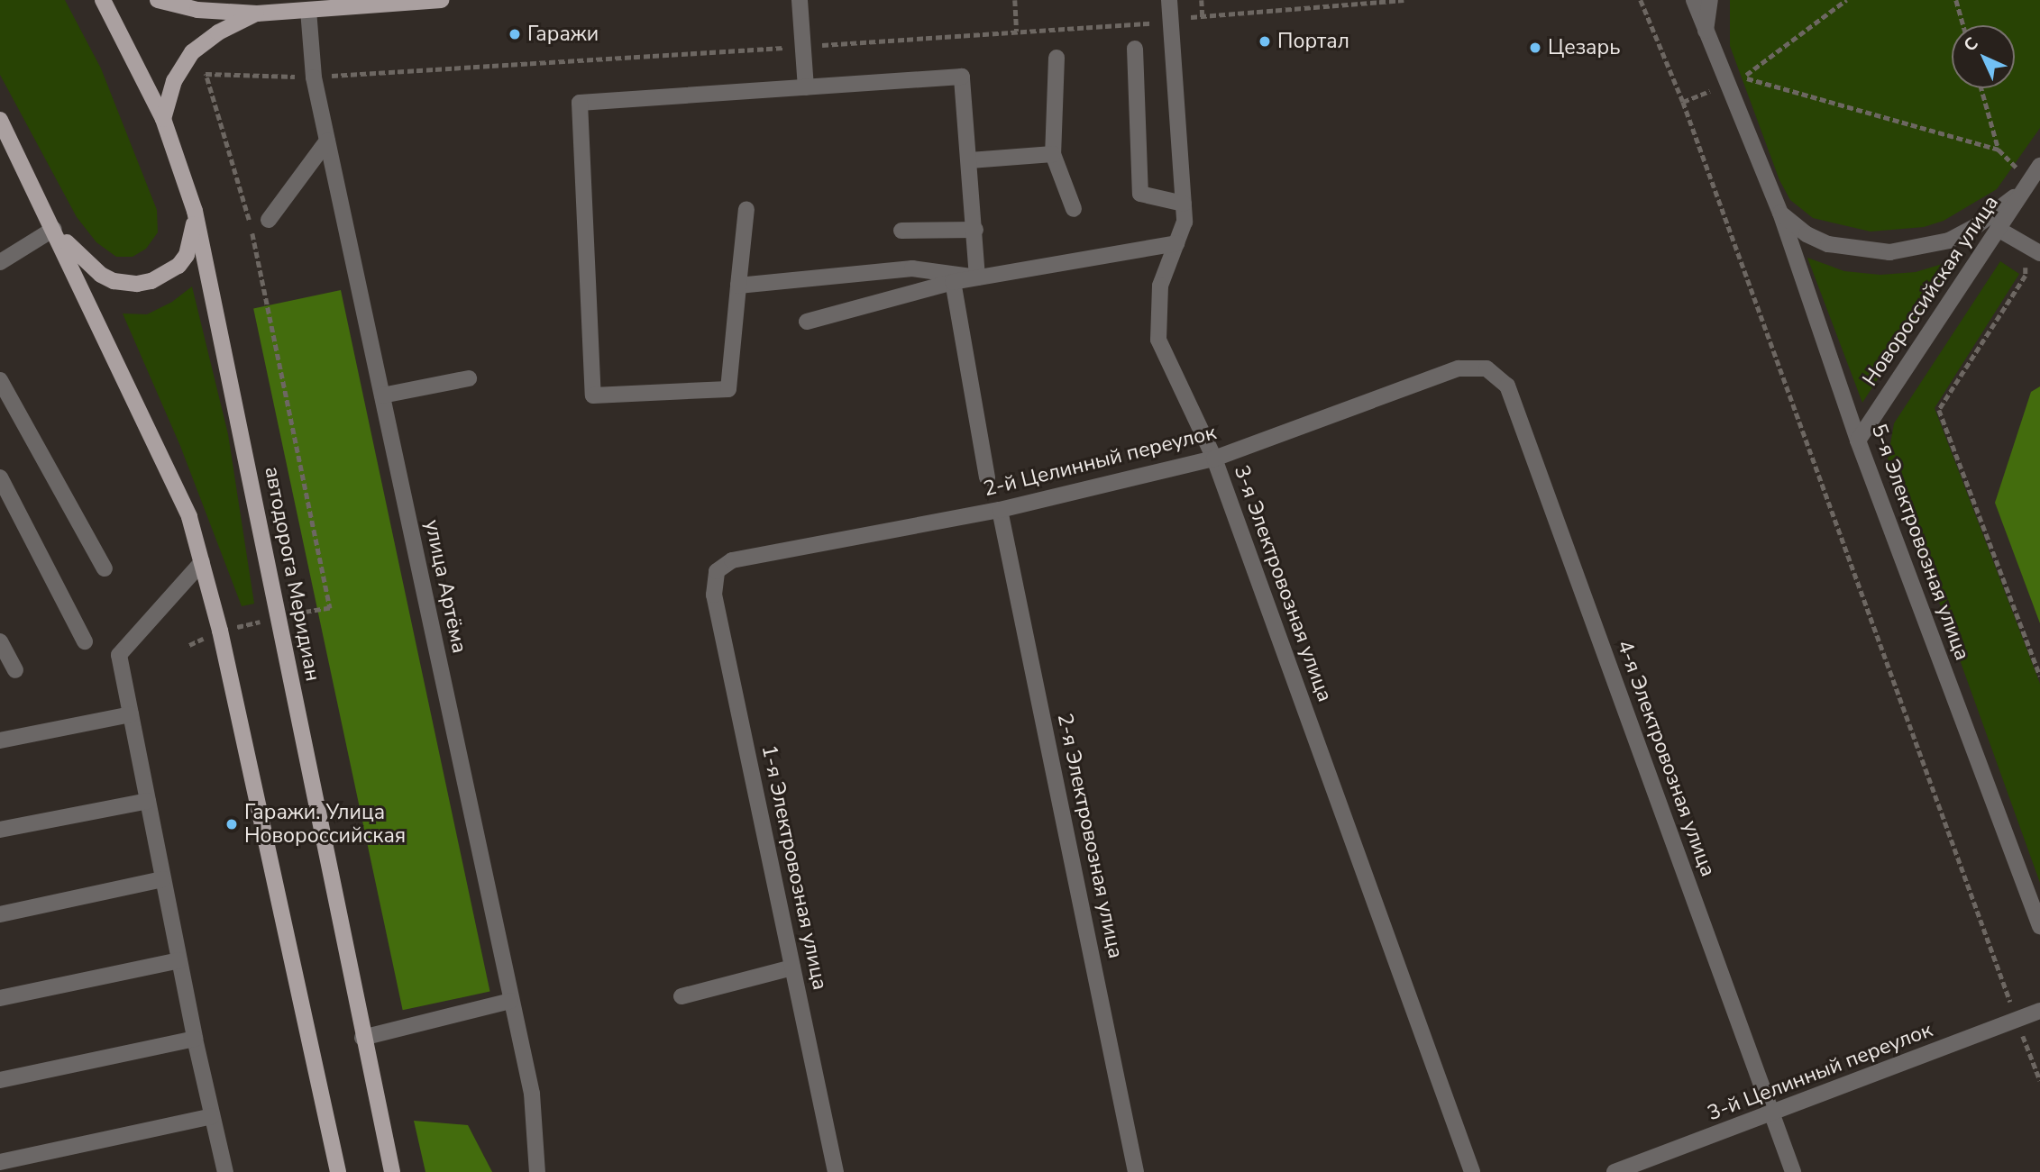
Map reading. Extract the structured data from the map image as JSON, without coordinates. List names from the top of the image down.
{
  "streets": {
    "main road": ["автодорога Меридиан"],
    "street": [
      "Новороссийская улица",
      "2-й Целинный переулок",
      "5-я Электровозная улица",
      "3-я Электровозная улица",
      "улица Артёма",
      "4-я Электровозная улица",
      "2-я Электровозная улица",
      "1-я Электровозная улица",
      "3-й Целинный переулок"
    ]
  },
  "crossings": [
    ["Новороссийская улица", "5-я Электровозная улица"],
    ["2-й Целинный переулок", "3-я Электровозная улица"],
    ["2-й Целинный переулок", "4-я Электровозная улица"],
    ["2-й Целинный переулок", "2-я Электровозная улица"],
    ["2-й Целинный переулок", "1-я Электровозная улица"],
    ["4-я Электровозная улица", "3-й Целинный переулок"]
  ],
  "places": [
    "Гаражи",
    "Портал",
    "Цезарь",
    "Гаражи. Улица Новороссийская"
  ],
  "north": "top left"
}
